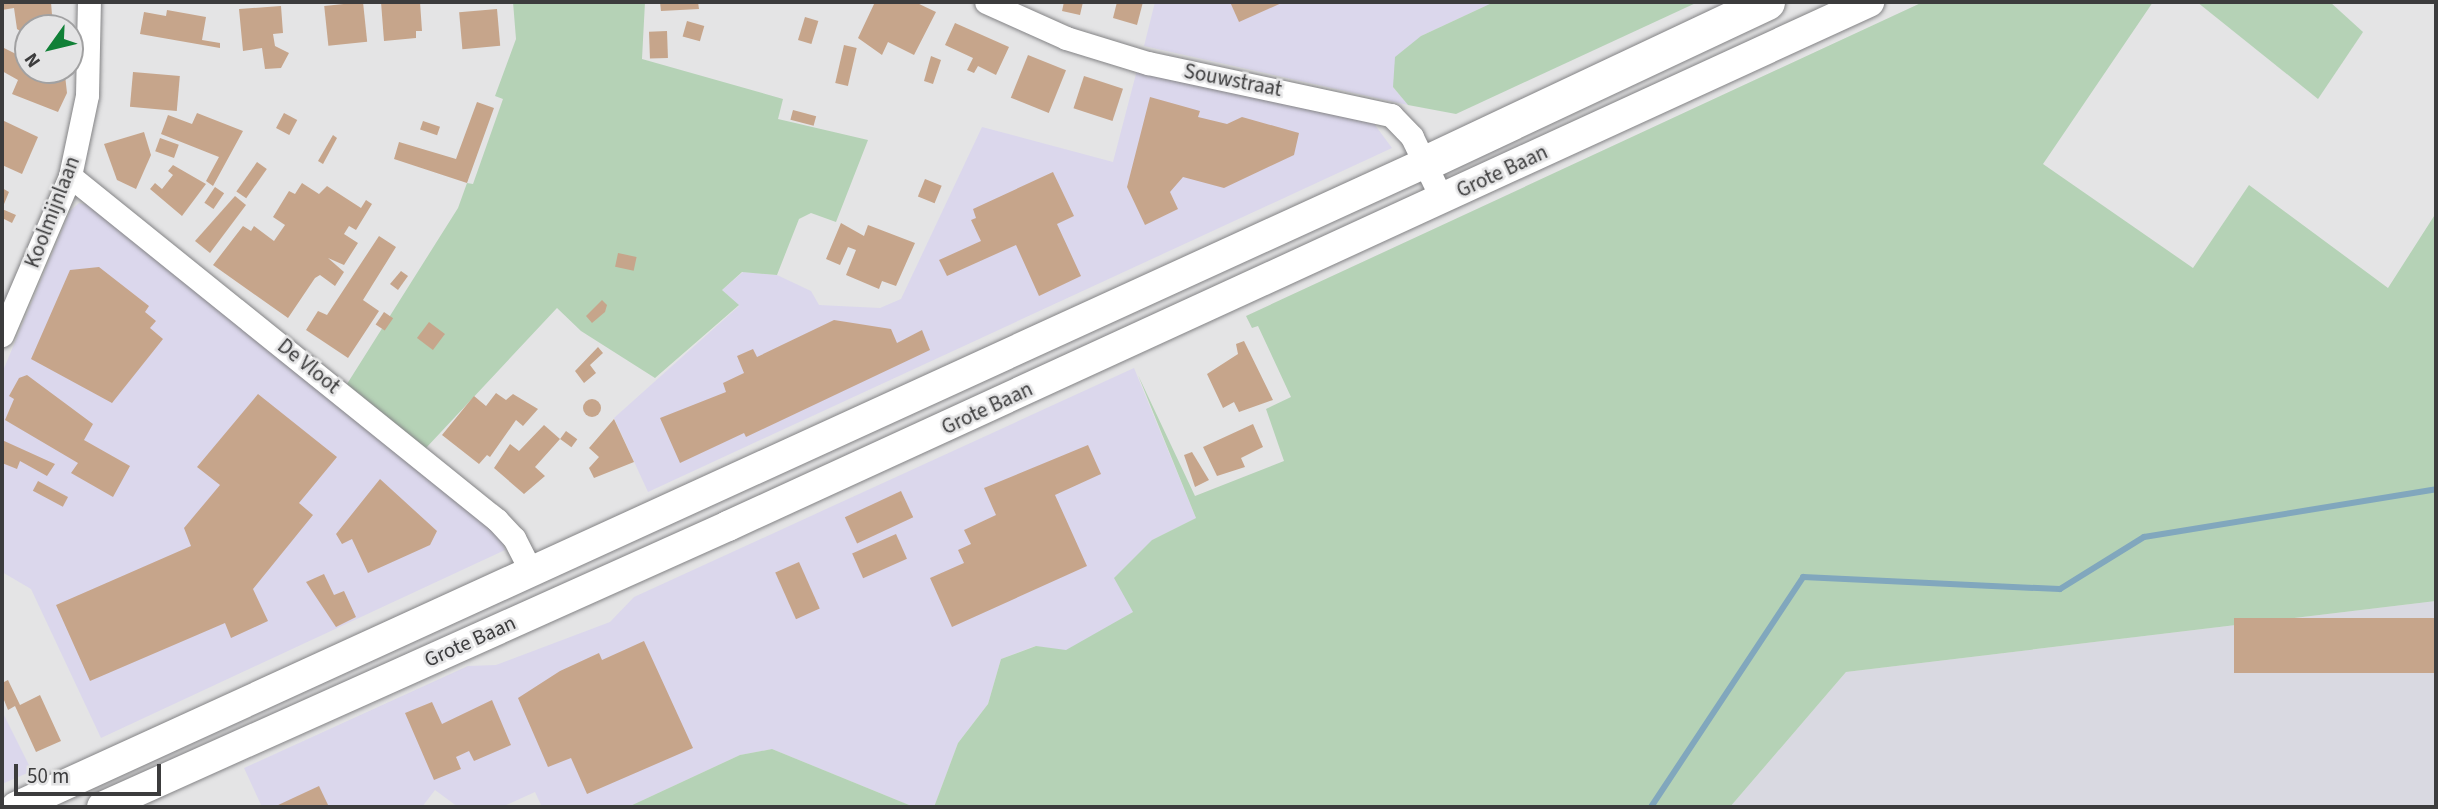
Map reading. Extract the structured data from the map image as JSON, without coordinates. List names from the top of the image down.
{
  "streets": {
    "highway": ["Grote Baan"],
    "street": ["Souwstraat", "Koolmijnlaan", "De Vloot"]
  },
  "crossings": [
    ["Souwstraat", "Grote Baan"],
    ["Grote Baan", "De Vloot"],
    ["Koolmijnlaan", "De Vloot"]
  ],
  "scale_bar": "50 m",
  "north": "bottom left"
}
